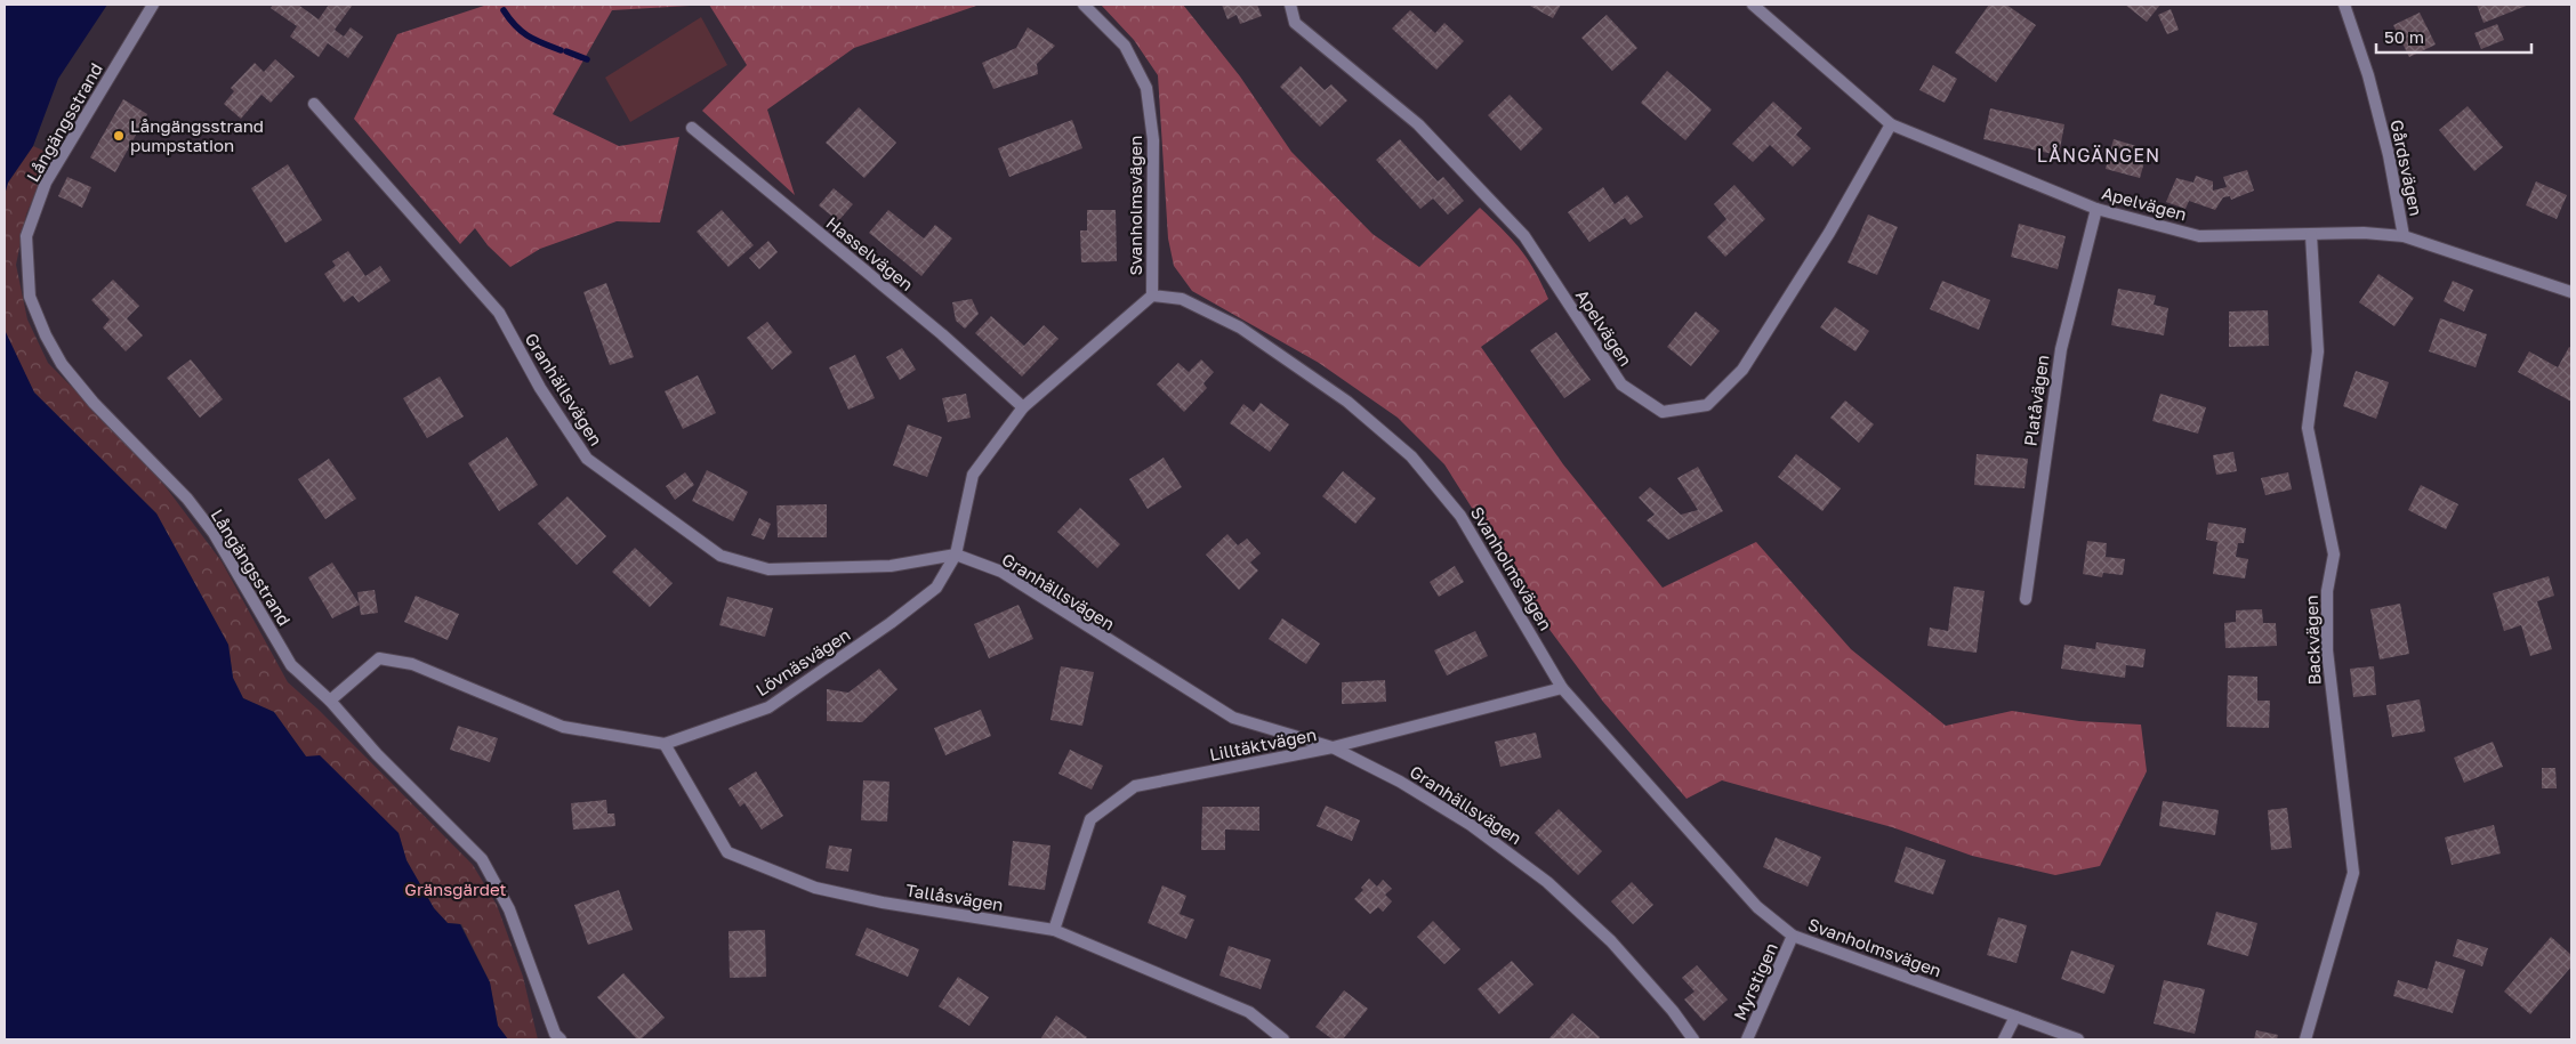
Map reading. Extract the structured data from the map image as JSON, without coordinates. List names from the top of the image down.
{
  "streets": {
    "street": [
      "Långängsstrand",
      "Gårdsvägen",
      "Apelvägen",
      "Svanholmsvägen",
      "Hasselvägen",
      "Granhällsvägen",
      "Platåvägen",
      "Backvägen",
      "Lövnäsvägen",
      "Lilltäktvägen",
      "Tallåsvägen",
      "Myrstigen"
    ]
  },
  "crossings": [
    ["Långängsstrand", "Lövnäsvägen"],
    ["Gårdsvägen", "Apelvägen"],
    ["Apelvägen", "Platåvägen"],
    ["Apelvägen", "Backvägen"],
    ["Svanholmsvägen", "Lövnäsvägen"],
    ["Svanholmsvägen", "Lilltäktvägen"],
    ["Svanholmsvägen", "Myrstigen"],
    ["Hasselvägen", "Lövnäsvägen"],
    ["Granhällsvägen", "Lövnäsvägen"],
    ["Granhällsvägen", "Lilltäktvägen"],
    ["Lövnäsvägen", "Tallåsvägen"],
    ["Lilltäktvägen", "Tallåsvägen"]
  ],
  "districts": ["LÅNGÄNGEN"],
  "parks": ["Gränsgärdet"],
  "places": ["Långängsstrand pumpstation"],
  "scale_bar": "50 m"
}
